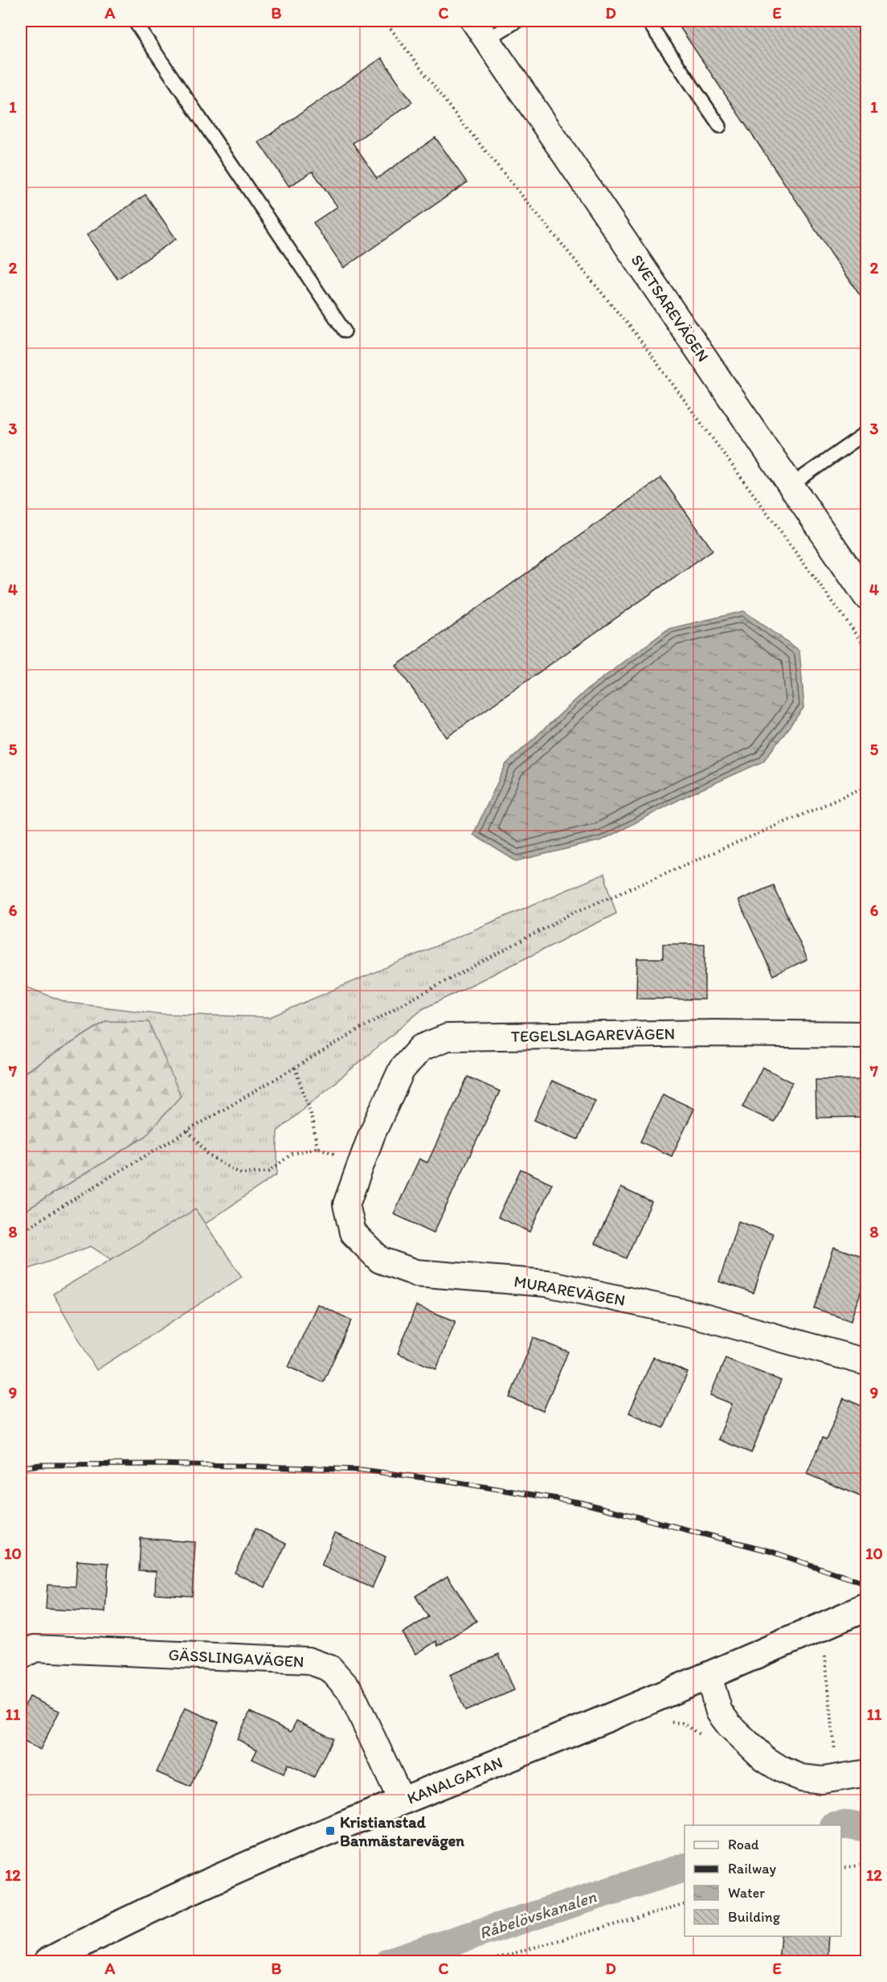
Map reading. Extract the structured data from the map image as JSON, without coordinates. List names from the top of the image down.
{
  "streets": {
    "street": [
      "SVETSAREVÄGEN",
      "TEGELSLAGAREVÄGEN",
      "MURAREVÄGEN",
      "GÄSSLINGAVÄGEN",
      "KANALGATAN"
    ]
  },
  "crossings": [
    ["TEGELSLAGAREVÄGEN", "MURAREVÄGEN"],
    ["GÄSSLINGAVÄGEN", "KANALGATAN"]
  ],
  "water": ["Råbelövskanalen"],
  "places": {
    "transit": ["Kristianstad Banmästarevägen"]
  },
  "legend": [
    "Road",
    "Railway",
    "Water",
    "Building"
  ],
  "grid": {
    "columns": [
      "A",
      "B",
      "C",
      "D",
      "E"
    ],
    "rows": [
      "1",
      "2",
      "3",
      "4",
      "5",
      "6",
      "7",
      "8",
      "9",
      "10",
      "11",
      "12"
    ]
  }
}
